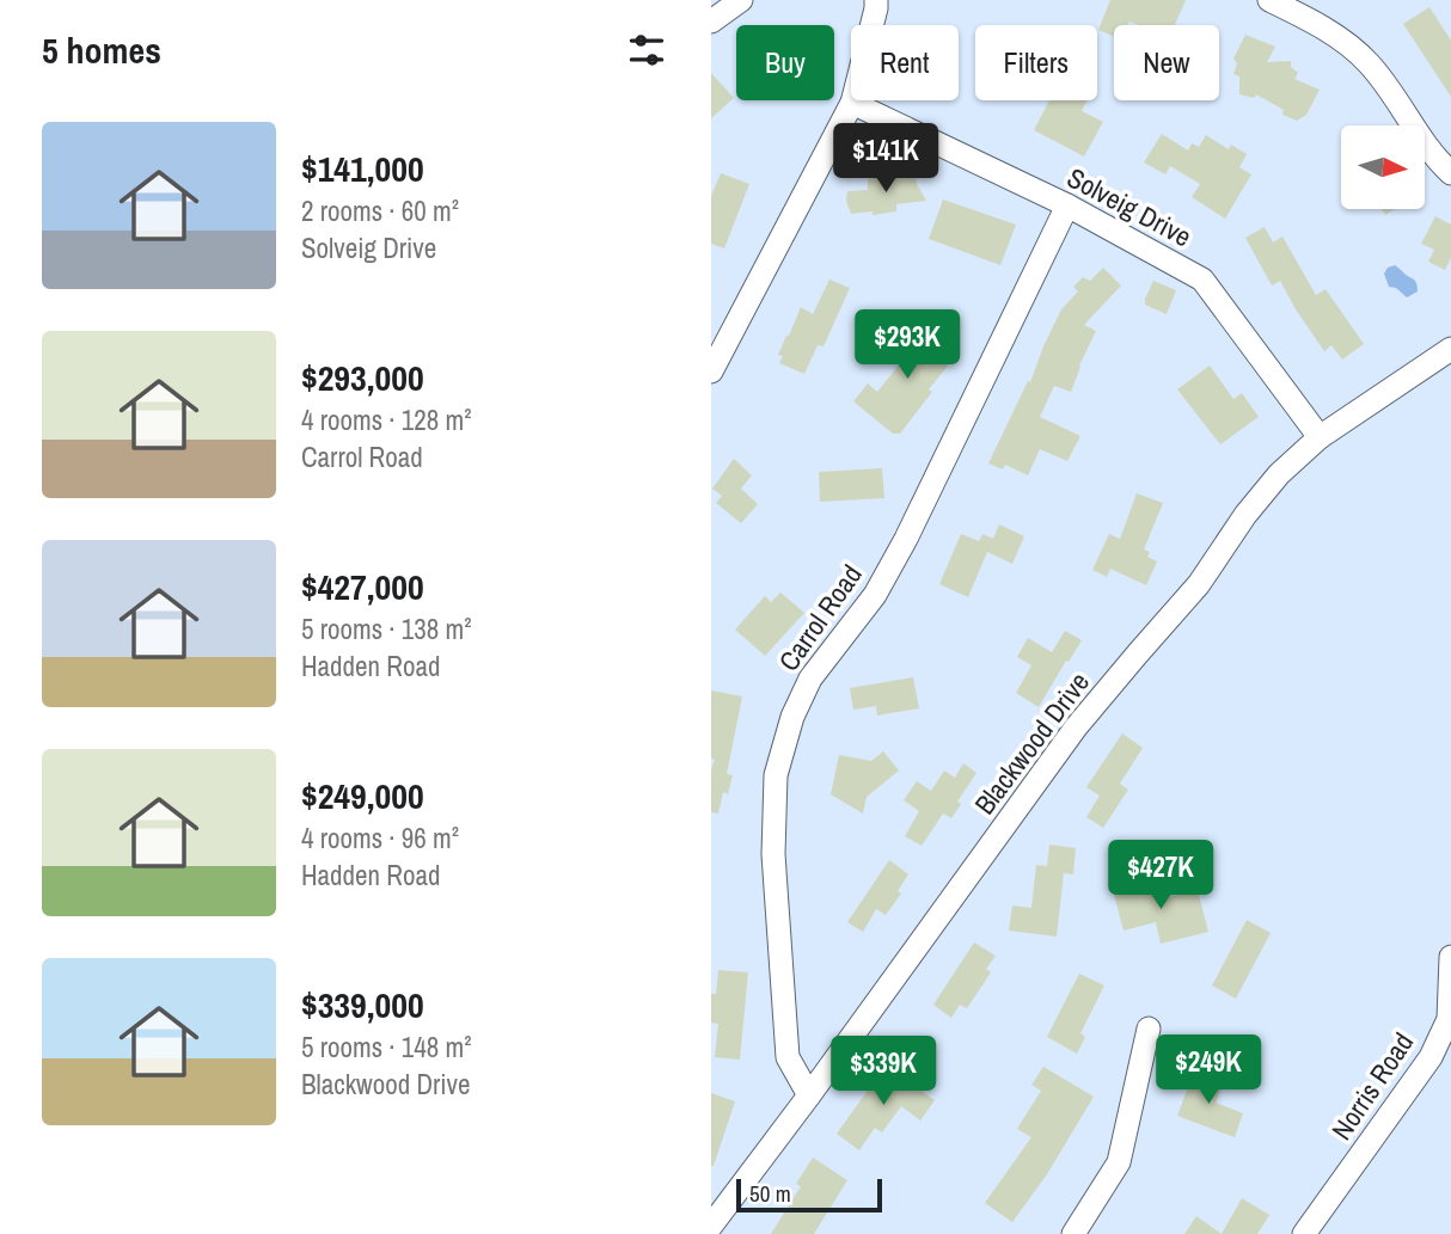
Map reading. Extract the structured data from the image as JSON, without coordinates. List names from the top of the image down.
{
  "streets": {
    "street": [
      "Solveig Drive",
      "Carrol Road",
      "Blackwood Drive",
      "Norris Road"
    ]
  },
  "crossings": [
    ["Solveig Drive", "Carrol Road"],
    ["Solveig Drive", "Blackwood Drive"],
    ["Carrol Road", "Blackwood Drive"]
  ],
  "scale_bar": "50 m",
  "north": "right",
  "page": {
    "heading": "5 homes",
    "chip": [
      "Buy",
      "Rent",
      "Filters",
      "New"
    ],
    "list": [
      {
        "name": "$141,000",
        "note": "2 rooms · 60 m² · Solveig Drive"
      },
      {
        "name": "$293,000",
        "note": "4 rooms · 128 m² · Carrol Road"
      },
      {
        "name": "$427,000",
        "note": "5 rooms · 138 m² · Hadden Road"
      },
      {
        "name": "$249,000",
        "note": "4 rooms · 96 m² · Hadden Road"
      },
      {
        "name": "$339,000",
        "note": "5 rooms · 148 m² · Blackwood Drive"
      }
    ],
    "price": [
      "$141K",
      "$293K",
      "$427K",
      "$249K",
      "$339K"
    ],
    "scale": "50 m"
  }
}
